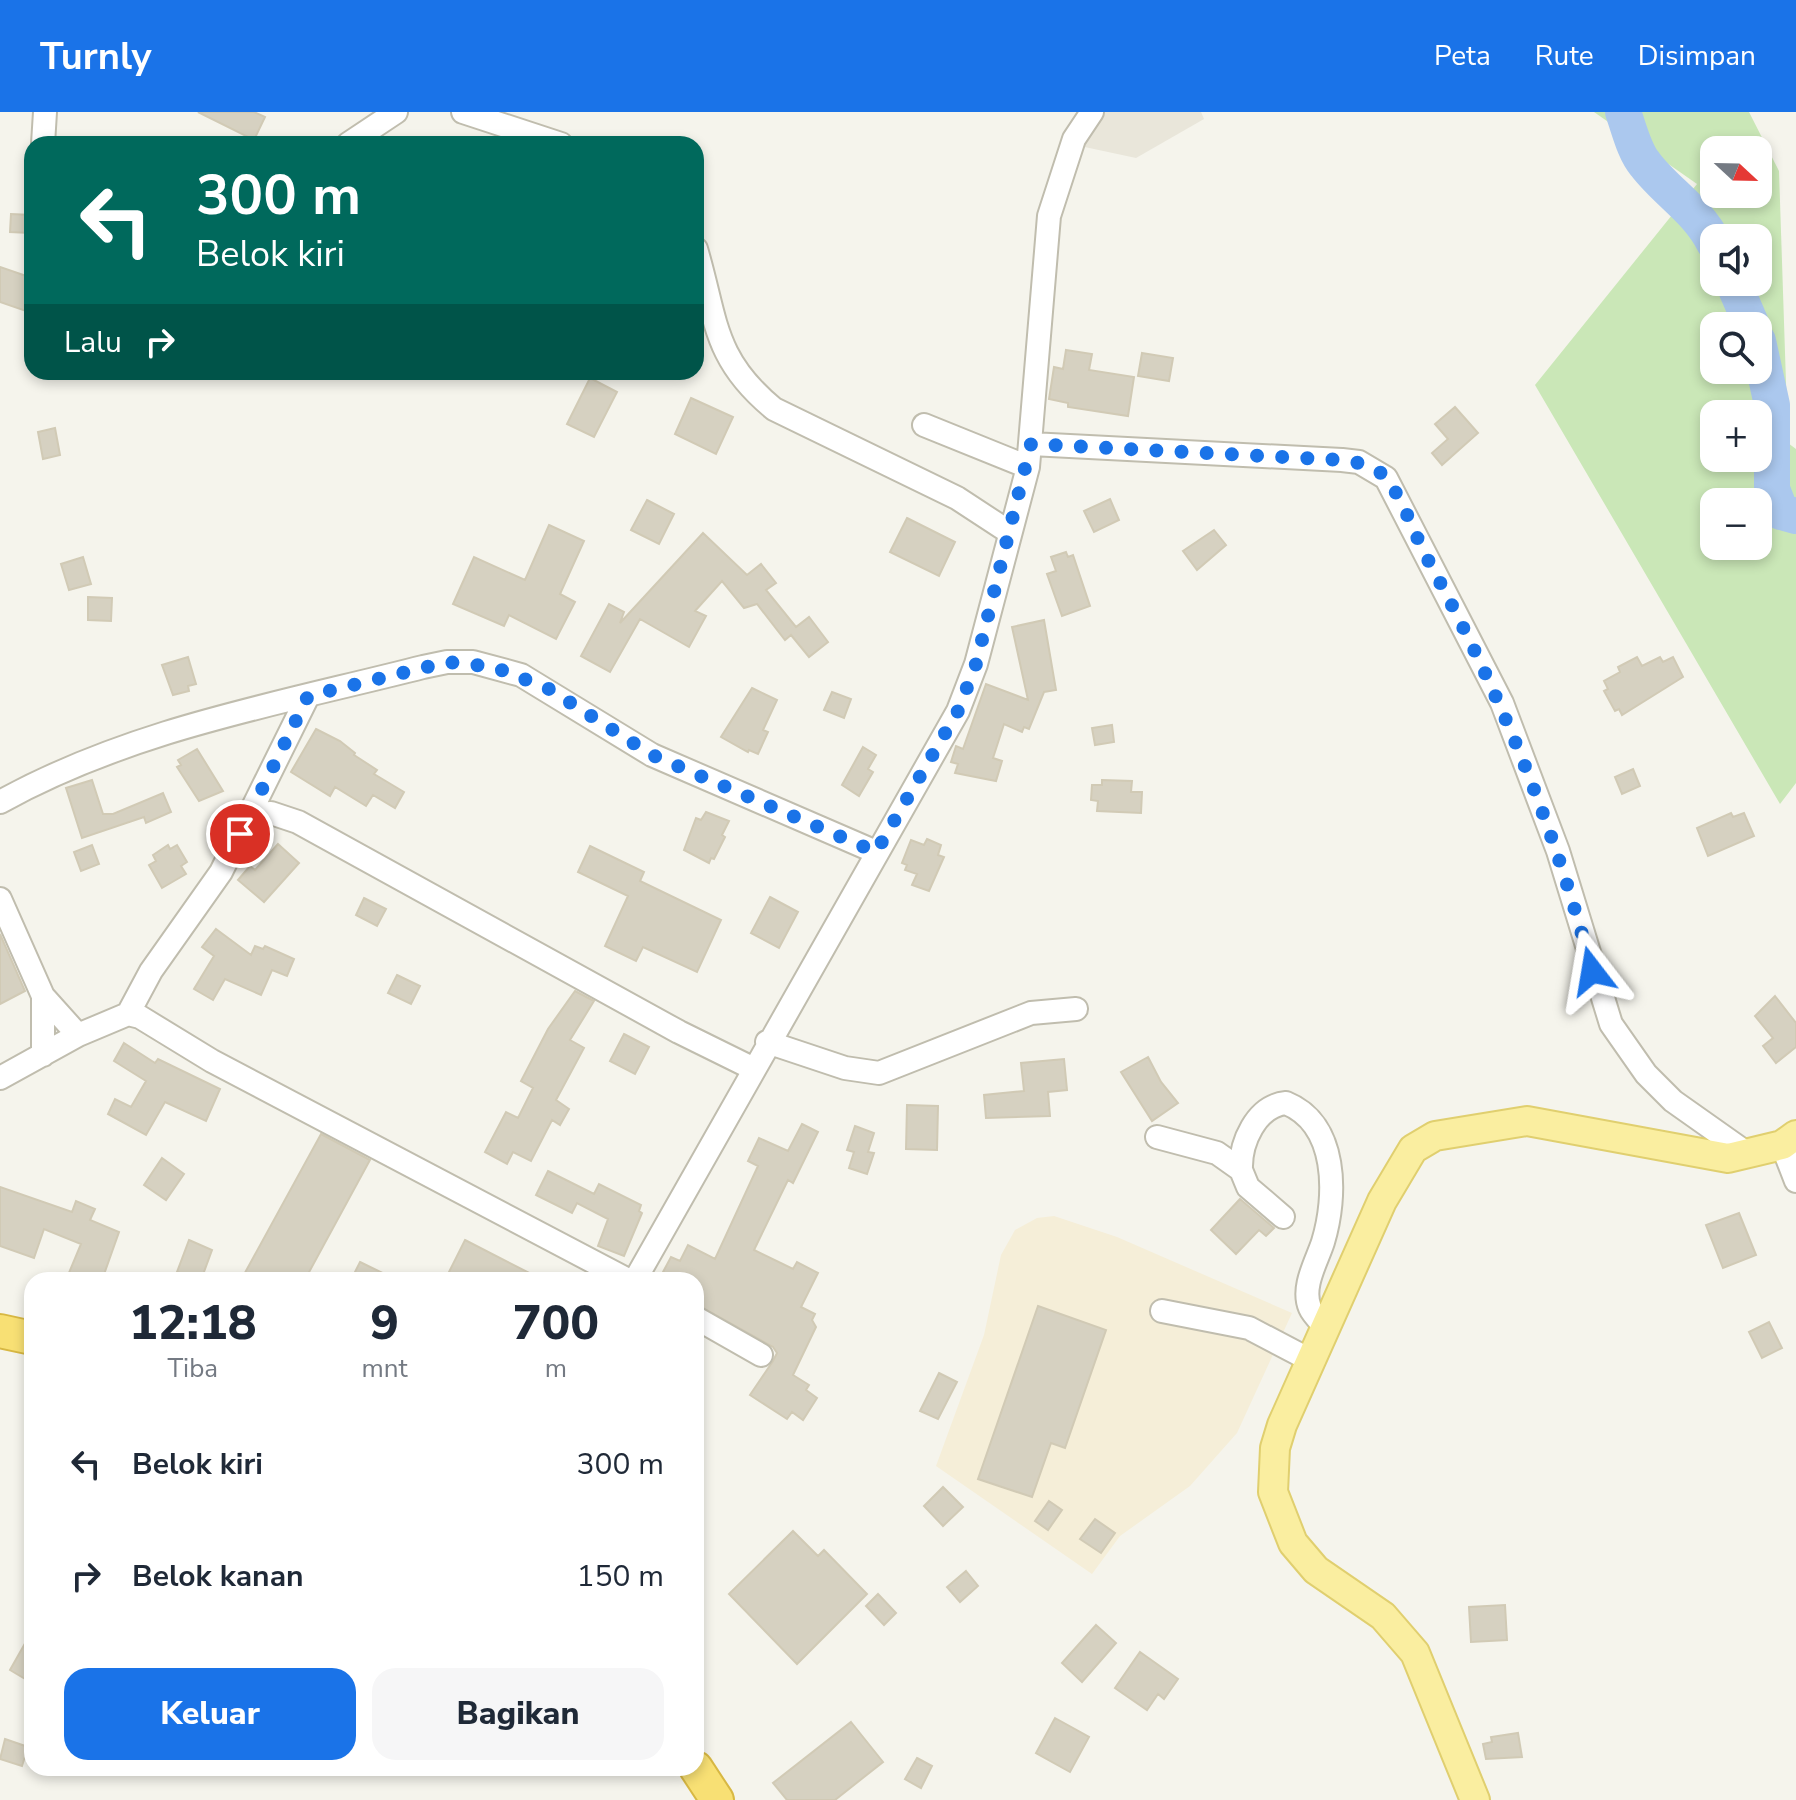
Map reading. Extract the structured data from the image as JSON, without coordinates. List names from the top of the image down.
{
  "north": "right",
  "page": {
    "header": "Turnly",
    "nav": ["Peta", "Rute", "Disimpan"],
    "map_buttons": ["+", "−"],
    "turn": ["300 m", "Belok kiri"],
    "then": "Lalu",
    "eta": [
      "12:18",
      "Tiba",
      "9",
      "mnt",
      "700",
      "m"
    ],
    "list": [
      {
        "name": "Belok kiri",
        "value": "300 m"
      },
      {
        "name": "Belok kanan",
        "value": "150 m"
      }
    ],
    "buttons": ["Keluar", "Bagikan"]
  }
}
